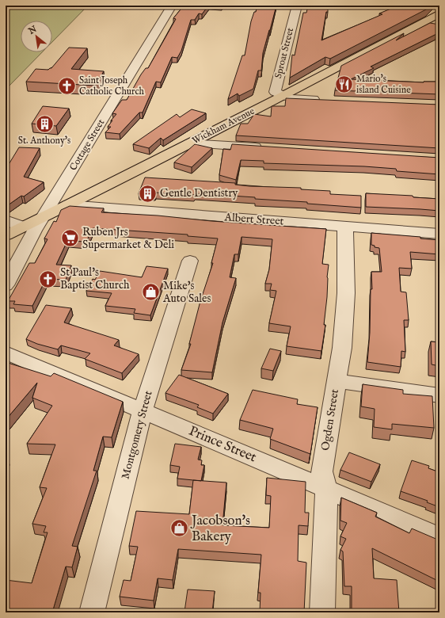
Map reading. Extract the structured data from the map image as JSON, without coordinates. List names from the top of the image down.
{
  "streets": {
    "main road": ["Wickham Avenue"],
    "street": [
      "Sproat Street",
      "Cottage Street",
      "Albert Street",
      "Ogden Street",
      "Montgomery Street",
      "Prince Street"
    ]
  },
  "crossings": [
    ["Sproat Street", "Wickham Avenue"],
    ["Wickham Avenue", "Cottage Street"],
    ["Wickham Avenue", "Albert Street"],
    ["Albert Street", "Ogden Street"],
    ["Ogden Street", "Prince Street"],
    ["Montgomery Street", "Prince Street"]
  ],
  "places": {
    "restaurant": ["Mario's island Cuisine"],
    "church": ["Saint Joseph Catholic Church", "St Paul's Baptist Church"],
    "building": ["St. Anthony's", "Gentle Dentistry"],
    "supermarket": ["Ruben Jrs Supermarket & Deli"],
    "shop": ["Mike's Auto Sales", "Jacobson's Bakery"]
  },
  "north": "top left"
}
